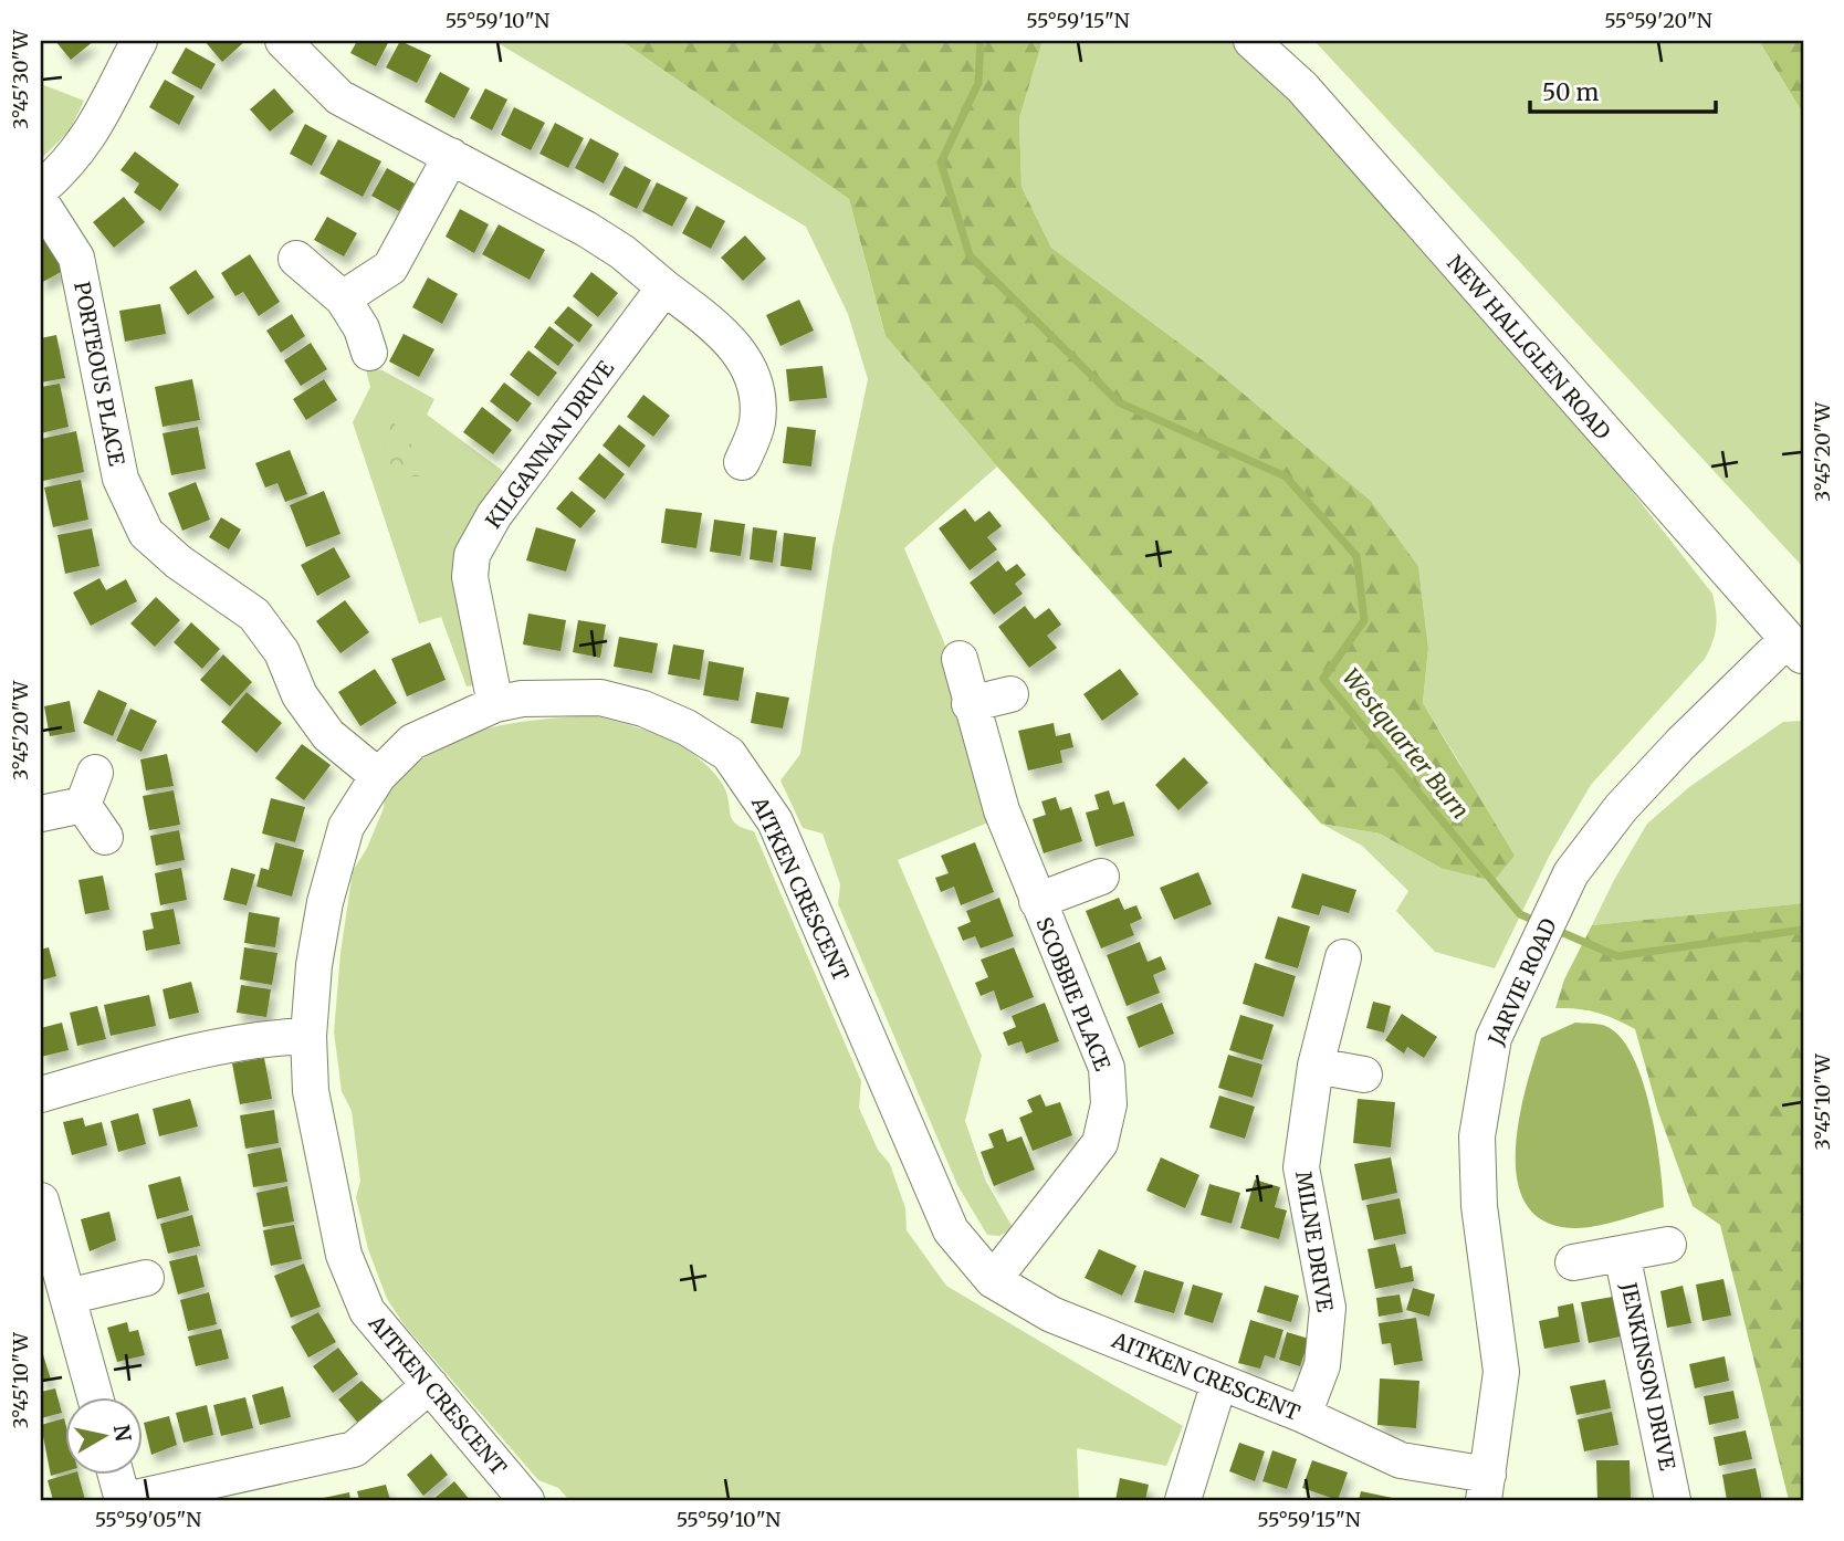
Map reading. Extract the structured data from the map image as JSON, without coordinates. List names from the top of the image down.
{
  "streets": {
    "street": [
      "NEW HALLGLEN ROAD",
      "PORTEOUS PLACE",
      "KILGANNAN DRIVE",
      "AITKEN CRESCENT",
      "JARVIE ROAD",
      "SCOBBIE PLACE",
      "MILNE DRIVE",
      "JENKINSON DRIVE"
    ]
  },
  "crossings": [
    ["NEW HALLGLEN ROAD", "JARVIE ROAD"],
    ["PORTEOUS PLACE", "AITKEN CRESCENT"],
    ["KILGANNAN DRIVE", "AITKEN CRESCENT"],
    ["AITKEN CRESCENT", "JARVIE ROAD"],
    ["AITKEN CRESCENT", "SCOBBIE PLACE"],
    ["AITKEN CRESCENT", "MILNE DRIVE"]
  ],
  "water": ["Westquarter Burn"],
  "scale_bar": "50 m",
  "north": "right",
  "coordinates": [
    "55°59'10\"N",
    "55°59'15\"N",
    "55°59'20\"N",
    "3°45'30\"W",
    "3°45'20\"W",
    "3°45'10\"W",
    "55°59'05\"N"
  ]
}
